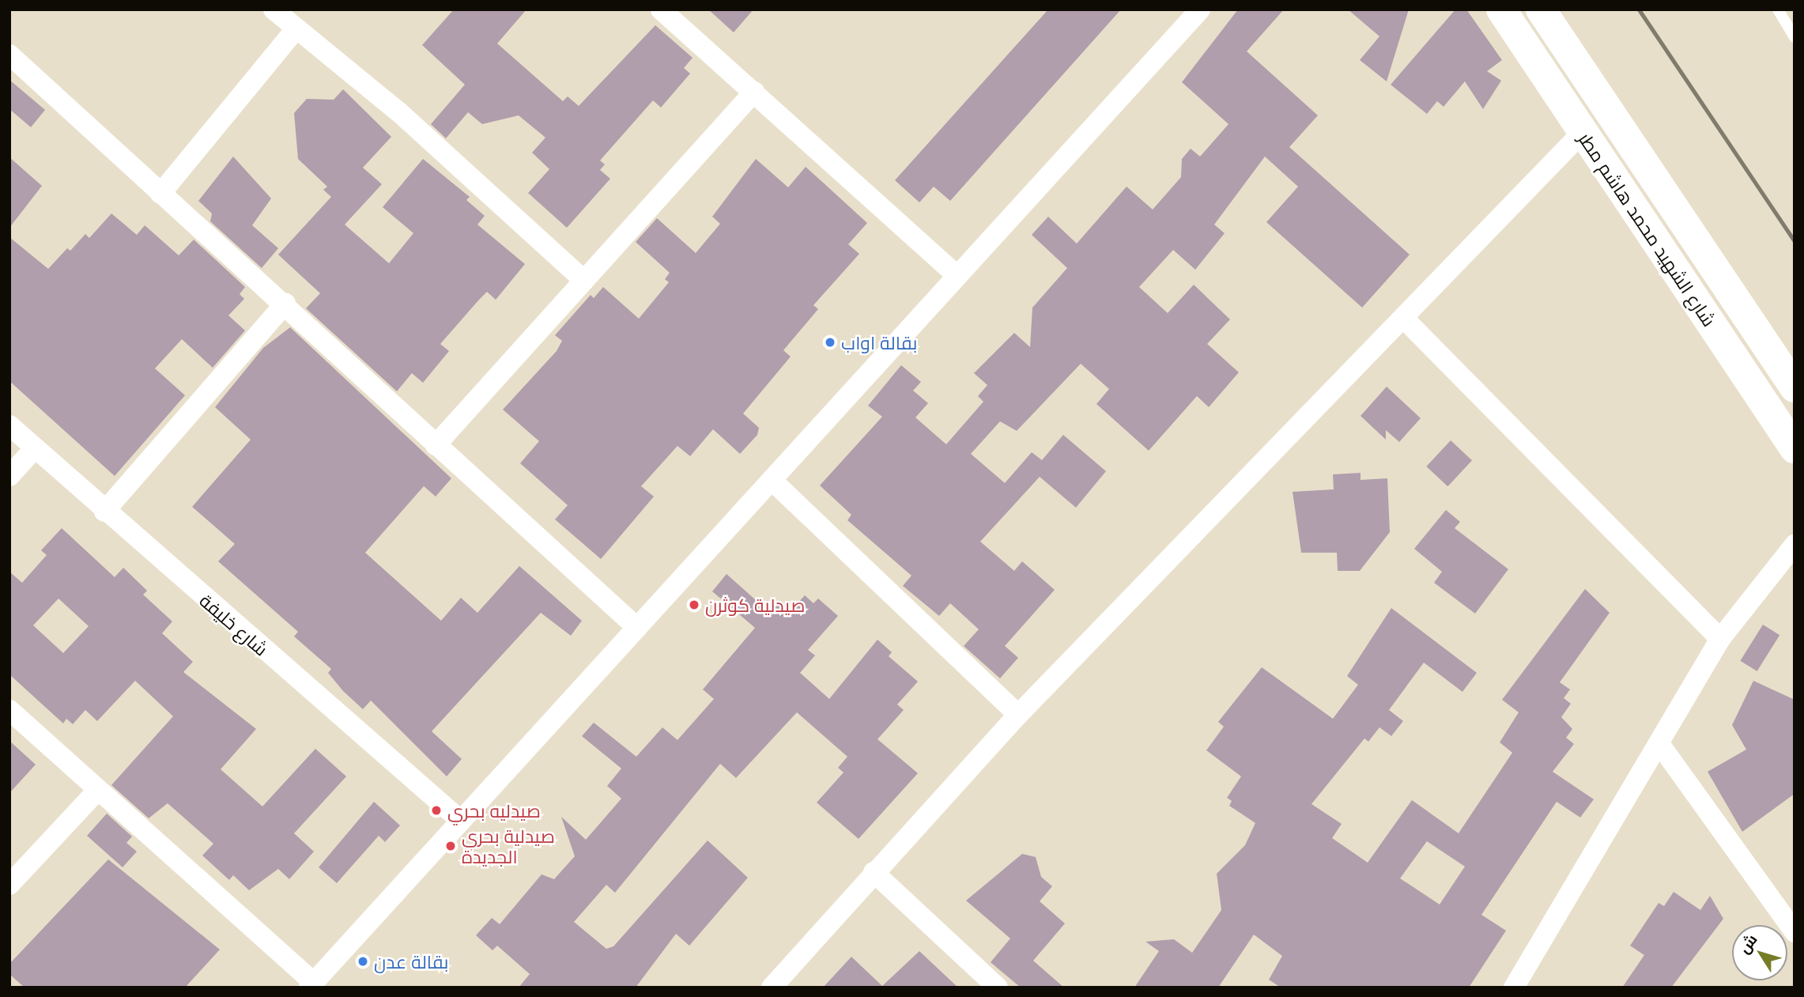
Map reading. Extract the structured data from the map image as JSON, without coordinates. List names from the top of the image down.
{
  "streets": {
    "main road": ["شارع الشهيد محمد هاشم مطر"],
    "street": ["شارع خليفة"]
  },
  "places": [
    "بقالة اواب",
    "صيدلية كوثرن",
    "صيدليه بحري",
    "صيدلية بحري الجديدة",
    "بقالة عدن"
  ],
  "north": "top left"
}
